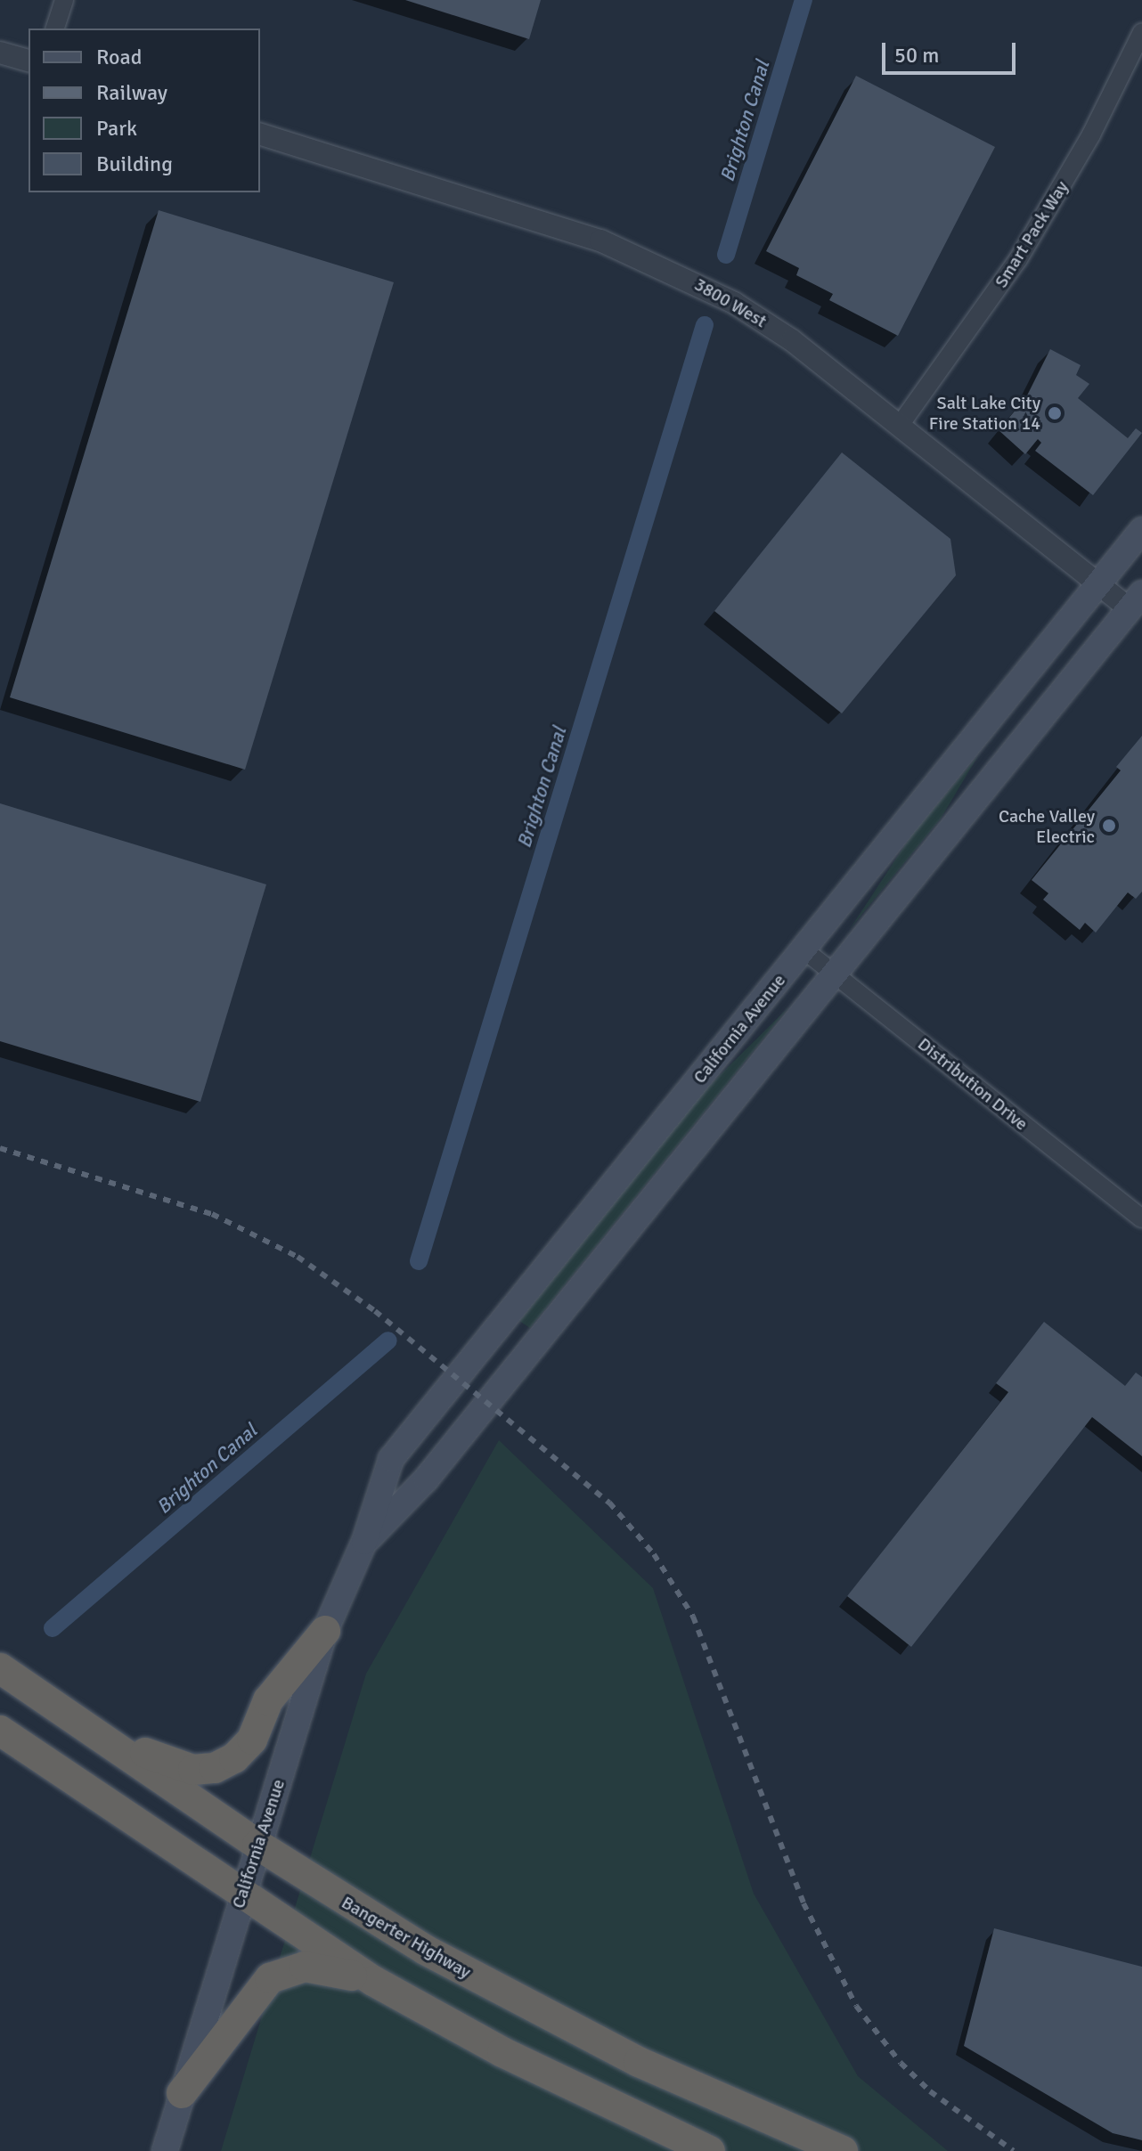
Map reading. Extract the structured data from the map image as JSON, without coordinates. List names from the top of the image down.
{
  "streets": {
    "highway": ["Bangerter Highway"],
    "main road": ["California Avenue"],
    "street": ["Smart Pack Way", "3800 West", "Distribution Drive"]
  },
  "crossings": [
    ["Smart Pack Way", "3800 West"],
    ["3800 West", "California Avenue"],
    ["California Avenue", "Distribution Drive"],
    ["California Avenue", "Bangerter Highway"]
  ],
  "water": ["Brighton Canal"],
  "places": ["Salt Lake City Fire Station 14", "Cache Valley Electric"],
  "legend": [
    "Road",
    "Railway",
    "Park",
    "Building"
  ],
  "scale_bar": "50 m"
}
